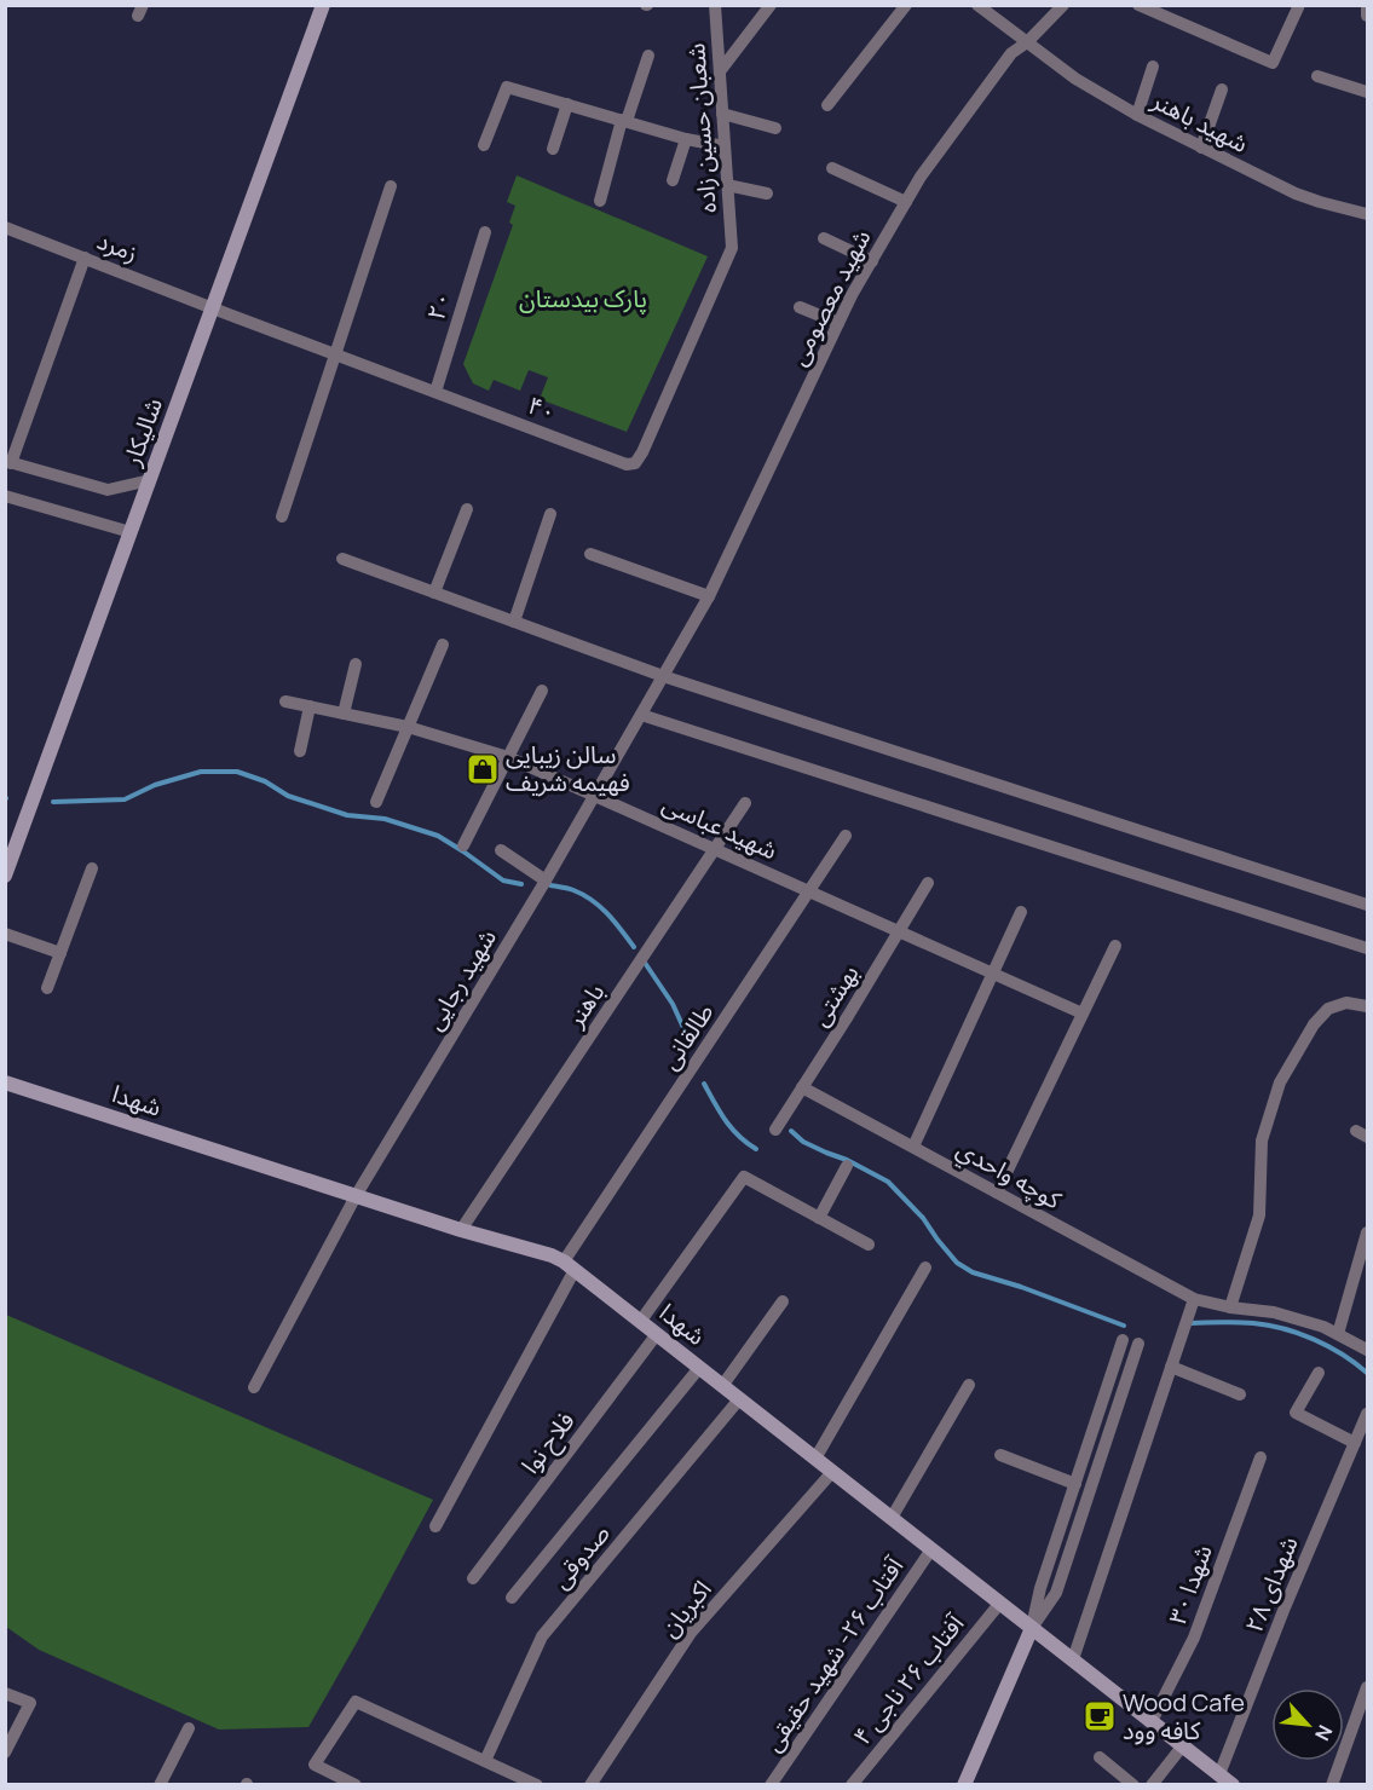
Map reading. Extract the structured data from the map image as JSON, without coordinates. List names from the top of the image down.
{
  "streets": {
    "main road": ["شالیکار", "شهدا"],
    "street": [
      "شهید باهنر",
      "شعبان حسین زاده",
      "زمرد",
      "شهید معصومی",
      "۲۰",
      "۴۰",
      "شهید عباسی",
      "شهید رجایی",
      "بهشتی",
      "باهنر",
      "طالقانی",
      "كوچه واحدي",
      "فلاح نوا",
      "صدوقی",
      "شهدا ۳۰",
      "شهدای ۲۸",
      "اکبریان",
      "آفتاب ۲۶- شهید حقیقی",
      "آفتاب ۲۶ ناجی ۴"
    ]
  },
  "crossings": [
    ["شهید باهنر", "شهید معصومی"],
    ["شعبان حسین زاده", "۴۰"],
    ["زمرد", "۴۰"],
    ["زمرد", "شالیکار"],
    ["شهید معصومی", "شهید رجایی"],
    ["۲۰", "۴۰"],
    ["۴۰", "شالیکار"],
    ["شهید عباسی", "شهید رجایی"],
    ["شهید عباسی", "بهشتی"],
    ["شهید عباسی", "باهنر"],
    ["شهید عباسی", "طالقانی"],
    ["شهید رجایی", "شهدا"],
    ["بهشتی", "كوچه واحدي"],
    ["باهنر", "شهدا"],
    ["طالقانی", "شهدا"],
    ["شهدا", "فلاح نوا"],
    ["شهدا", "صدوقی"],
    ["شهدا", "شهدا ۳۰"],
    ["شهدا", "شهدای ۲۸"],
    ["شهدا", "اکبریان"],
    ["شهدا", "آفتاب ۲۶- شهید حقیقی"],
    ["شهدا", "آفتاب ۲۶ ناجی ۴"]
  ],
  "parks": ["پارک بیدستان"],
  "places": {
    "shop": ["سالن زیبایی فهیمه شریف"],
    "cafe": ["Wood Cafe کافه وود"]
  },
  "north": "bottom right"
}
